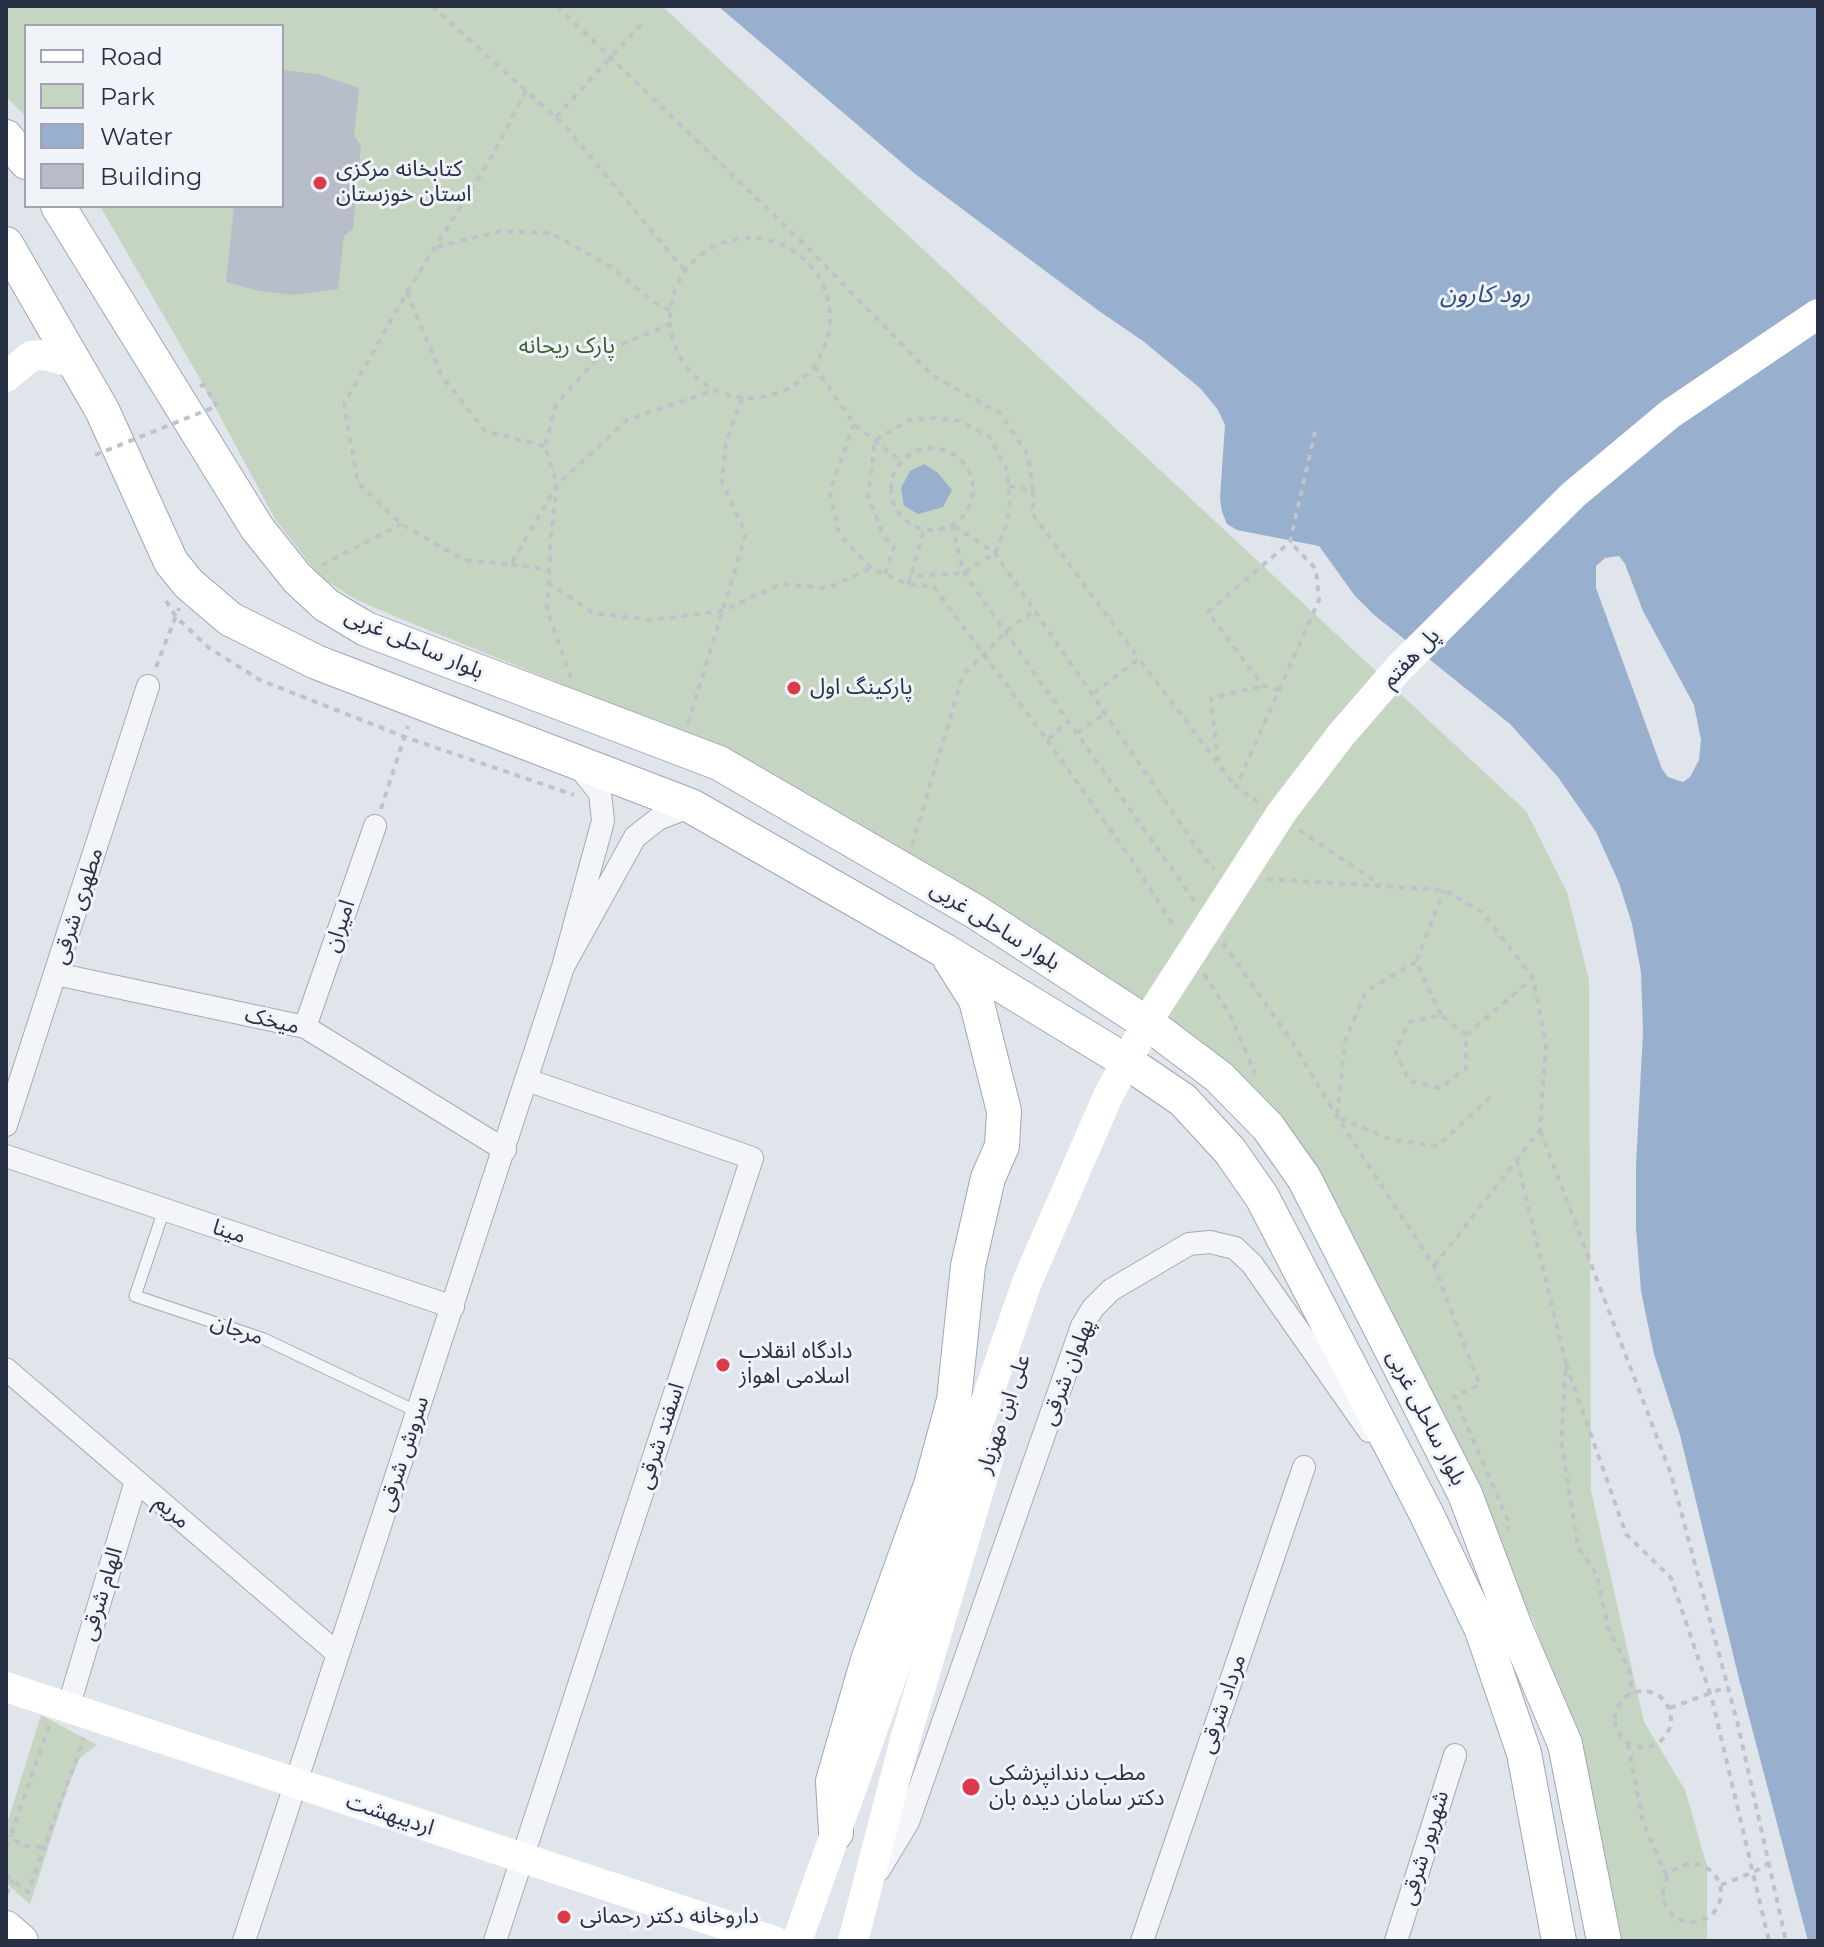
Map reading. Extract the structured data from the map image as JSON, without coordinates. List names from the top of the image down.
{
  "streets": {
    "main road": [
      "بلوار ساحلی غربی",
      "پل هفتم",
      "پهلوان شرقی",
      "علی ابن مهزیار",
      "اردیبهشت"
    ],
    "street": [
      "مطهری شرقی",
      "امیران",
      "میخک",
      "مینا",
      "اسفند شرقی",
      "سروش شرقی",
      "مریم",
      "الهام شرقی",
      "مرداد شرقی",
      "شهریور شرقی"
    ],
    "lane": ["مرجان"]
  },
  "crossings": [
    ["بلوار ساحلی غربی", "پهلوان شرقی"],
    ["پل هفتم", "علی ابن مهزیار"],
    ["مطهری شرقی", "میخک"],
    ["امیران", "میخک"],
    ["میخک", "سروش شرقی"],
    ["مینا", "مرجان"],
    ["مینا", "سروش شرقی"],
    ["مرجان", "سروش شرقی"],
    ["پهلوان شرقی", "علی ابن مهزیار"],
    ["اسفند شرقی", "سروش شرقی"],
    ["اسفند شرقی", "اردیبهشت"],
    ["سروش شرقی", "مریم"],
    ["سروش شرقی", "اردیبهشت"],
    ["مریم", "الهام شرقی"],
    ["الهام شرقی", "اردیبهشت"]
  ],
  "water": ["رود کارون"],
  "parks": ["پارک ریحانه"],
  "places": [
    "کتابخانه مرکزی استان خوزستان",
    "پارکینگ اول",
    "دادگاه انقلاب اسلامی اهواز",
    "مطب دندانپزشکی دکتر سامان دیده بان",
    "داروخانه دکتر رحمانی"
  ],
  "legend": [
    "Road",
    "Park",
    "Water",
    "Building"
  ]
}
